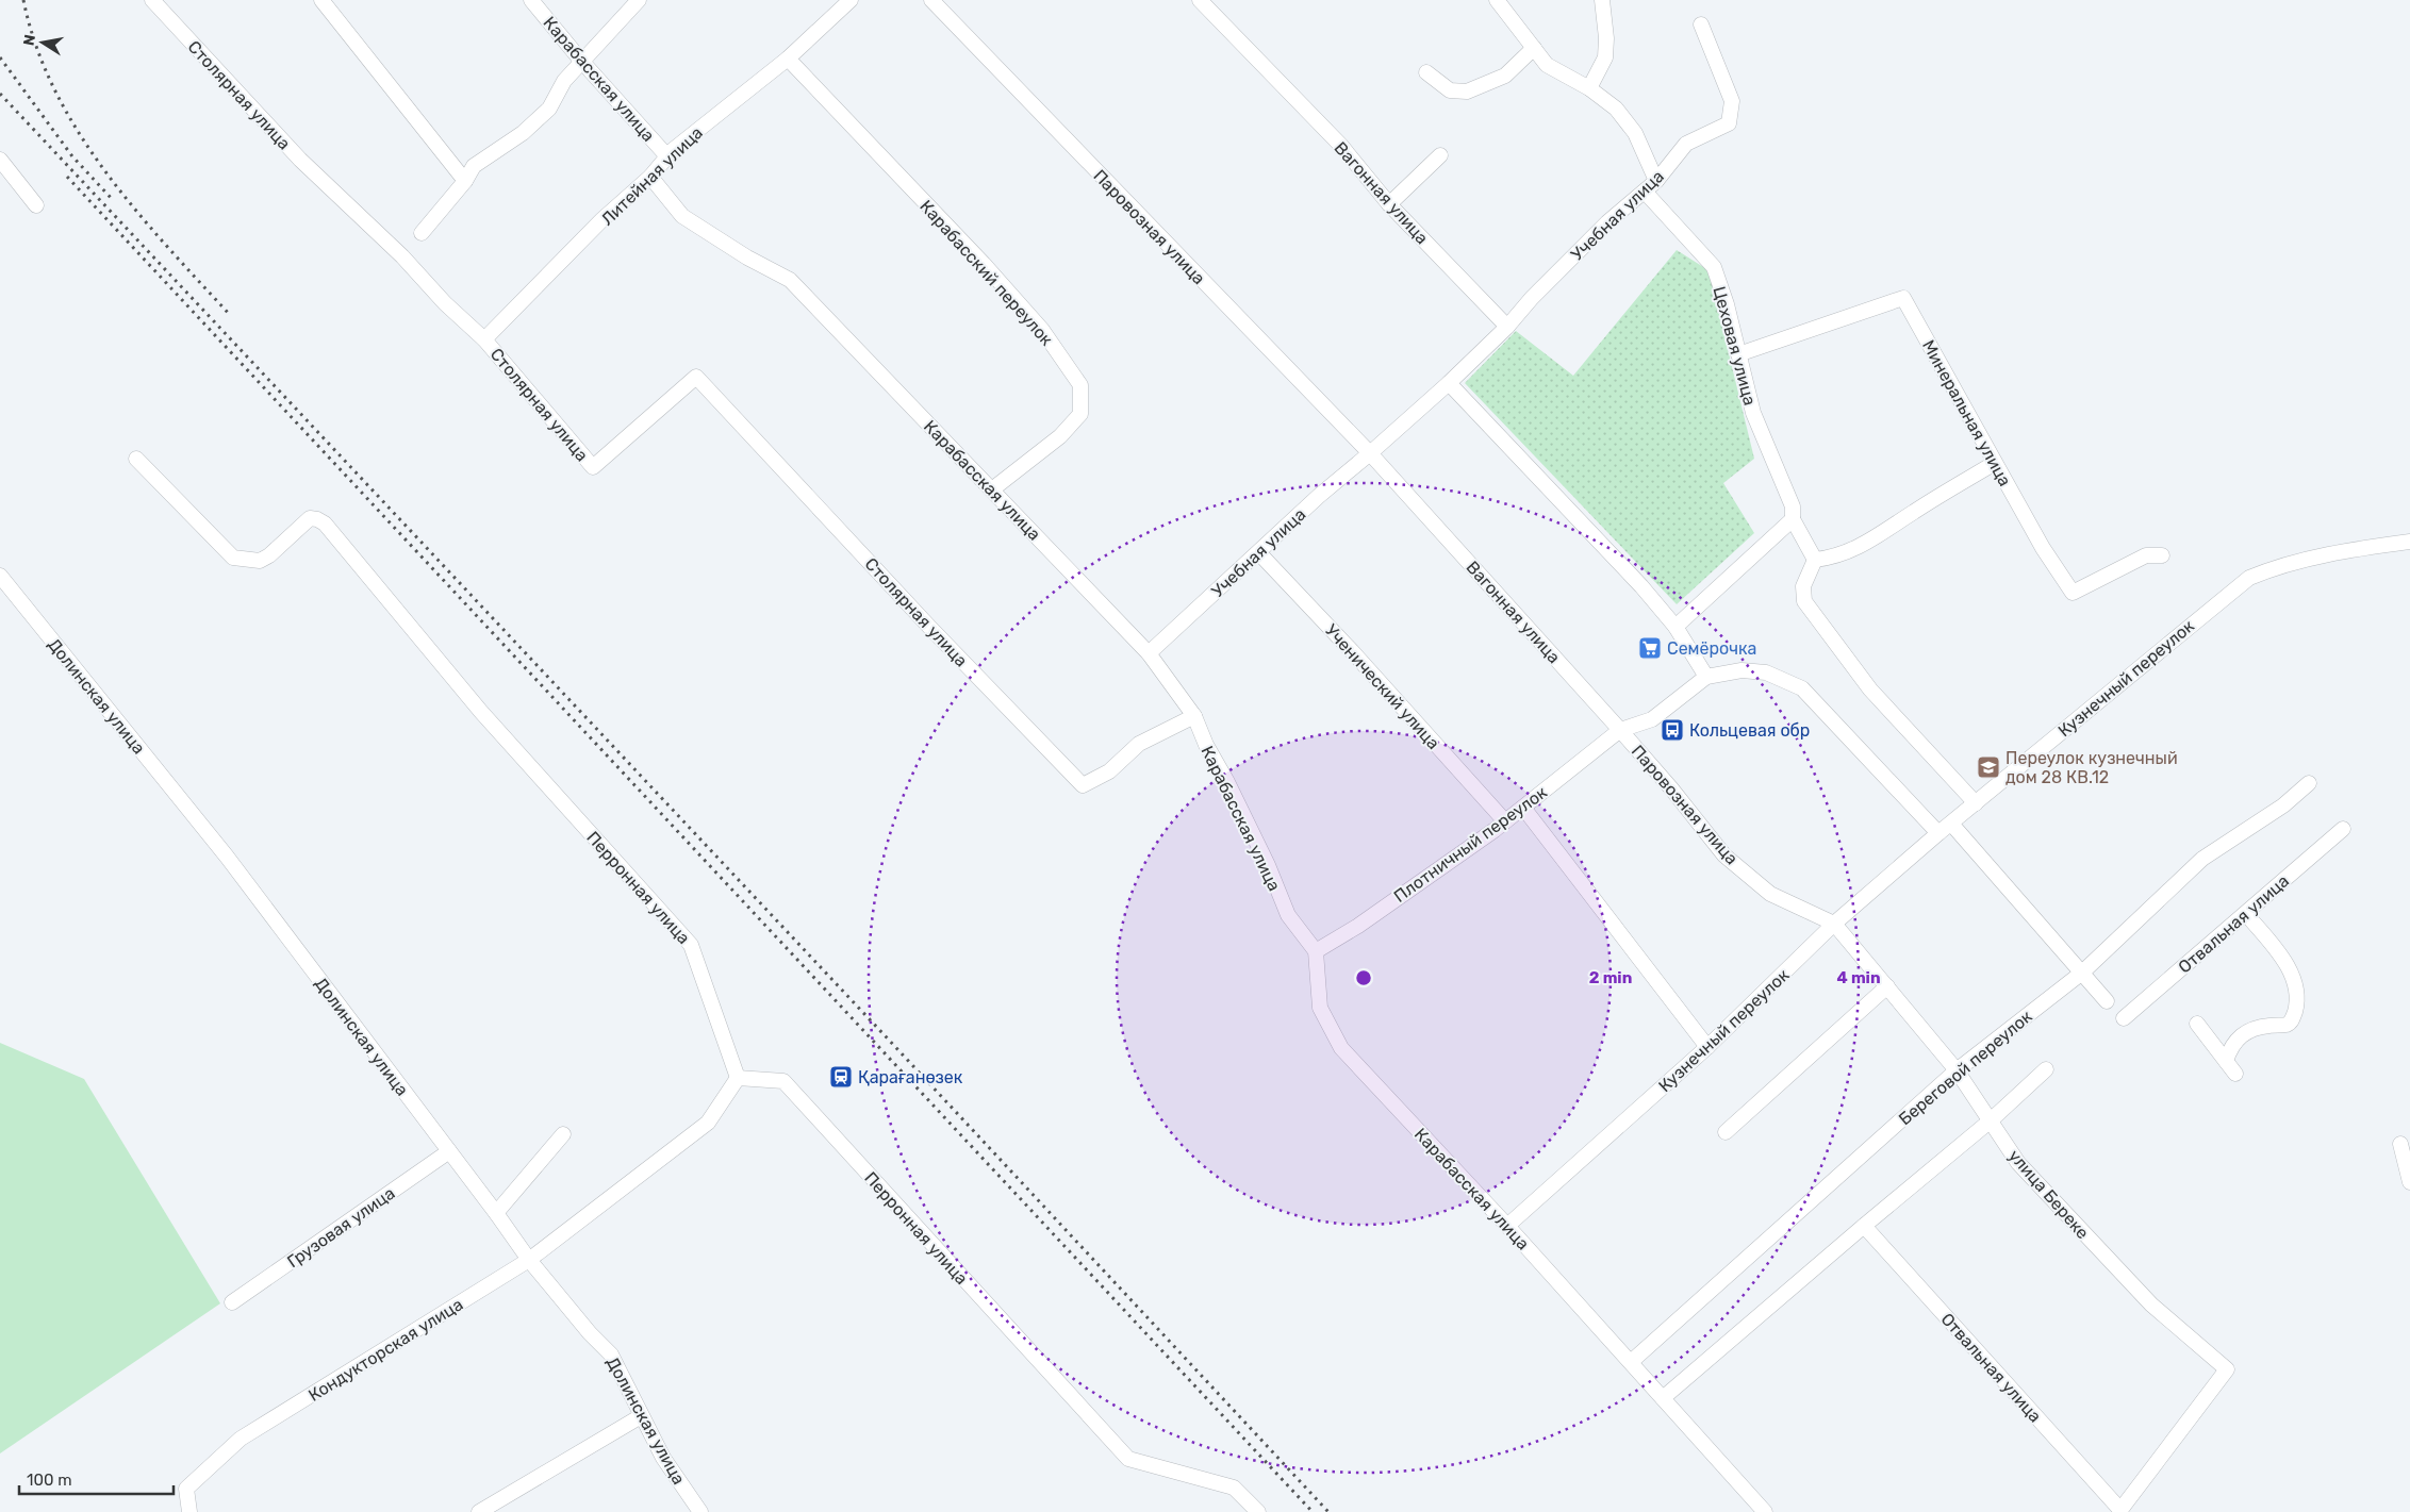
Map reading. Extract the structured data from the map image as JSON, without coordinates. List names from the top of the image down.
{
  "streets": {
    "street": [
      "Карабасская улица",
      "Столярная улица",
      "Литейная улица",
      "Вагонная улица",
      "Учебная улица",
      "Паровозная улица",
      "Карабасский переулок",
      "Цеховая улица",
      "Минеральная улица",
      "Кузнечный переулок",
      "Ученический улица",
      "Долинская улица",
      "Плотничный переулок",
      "Перронная улица",
      "Отвальная улица",
      "Береговой переулок",
      "улица Береке",
      "Грузовая улица",
      "Кондукторская улица"
    ]
  },
  "crossings": [
    ["Карабасская улица", "Столярная улица"],
    ["Карабасская улица", "Литейная улица"],
    ["Карабасская улица", "Учебная улица"],
    ["Карабасская улица", "Карабасский переулок"],
    ["Карабасская улица", "Кузнечный переулок"],
    ["Карабасская улица", "Плотничный переулок"],
    ["Карабасская улица", "Береговой переулок"],
    ["Столярная улица", "Литейная улица"],
    ["Литейная улица", "Карабасский переулок"],
    ["Вагонная улица", "Учебная улица"],
    ["Вагонная улица", "Паровозная улица"],
    ["Вагонная улица", "Плотничный переулок"],
    ["Учебная улица", "Паровозная улица"],
    ["Учебная улица", "Цеховая улица"],
    ["Учебная улица", "Ученический улица"],
    ["Паровозная улица", "Кузнечный переулок"],
    ["Паровозная улица", "Плотничный переулок"],
    ["Паровозная улица", "улица Береке"],
    ["Цеховая улица", "Минеральная улица"],
    ["Кузнечный переулок", "улица Береке"],
    ["Ученический улица", "Плотничный переулок"],
    ["Долинская улица", "Грузовая улица"],
    ["Долинская улица", "Кондукторская улица"],
    ["Перронная улица", "Кондукторская улица"],
    ["Отвальная улица", "улица Береке"],
    ["Береговой переулок", "улица Береке"]
  ],
  "places": {
    "supermarket": ["Семёрочка"],
    "bus stop": ["Кольцевая обр"],
    "school or university": ["Переулок кузнечный дом 28 КВ.12"],
    "station": ["Қарағанөзек"]
  },
  "scale_bar": "100 m",
  "north": "left",
  "rings": ["2 min", "4 min"]
}
